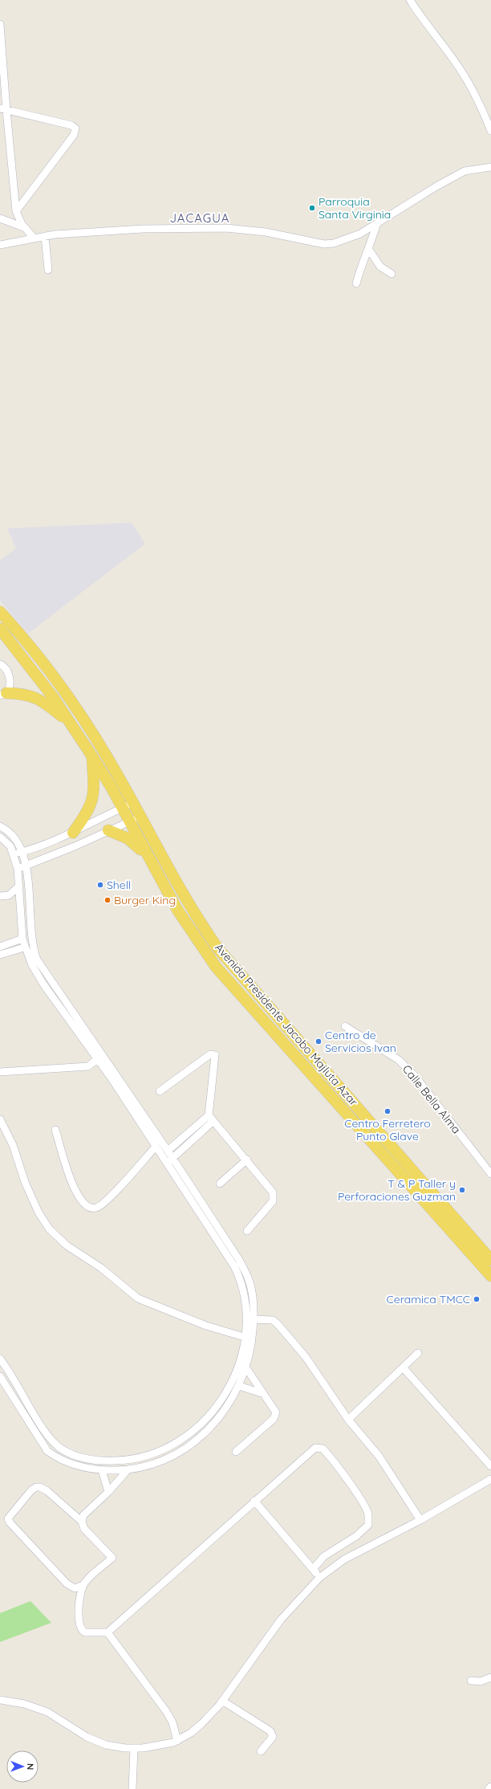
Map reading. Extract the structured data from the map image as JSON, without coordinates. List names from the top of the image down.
{
  "streets": {
    "main road": ["Avenida Presidente Jacobo Majluta Azar"],
    "street": ["Calle Bella Alma"]
  },
  "districts": ["JACAGUA"],
  "places": [
    "Parroquia Santa Virginia",
    "Shell",
    "Burger King",
    "Centro de Servicios Ivan",
    "Centro Ferretero Punto Glave",
    "T & P Taller y Perforaciones Guzman",
    "Ceramica TMCC"
  ],
  "north": "right"
}
